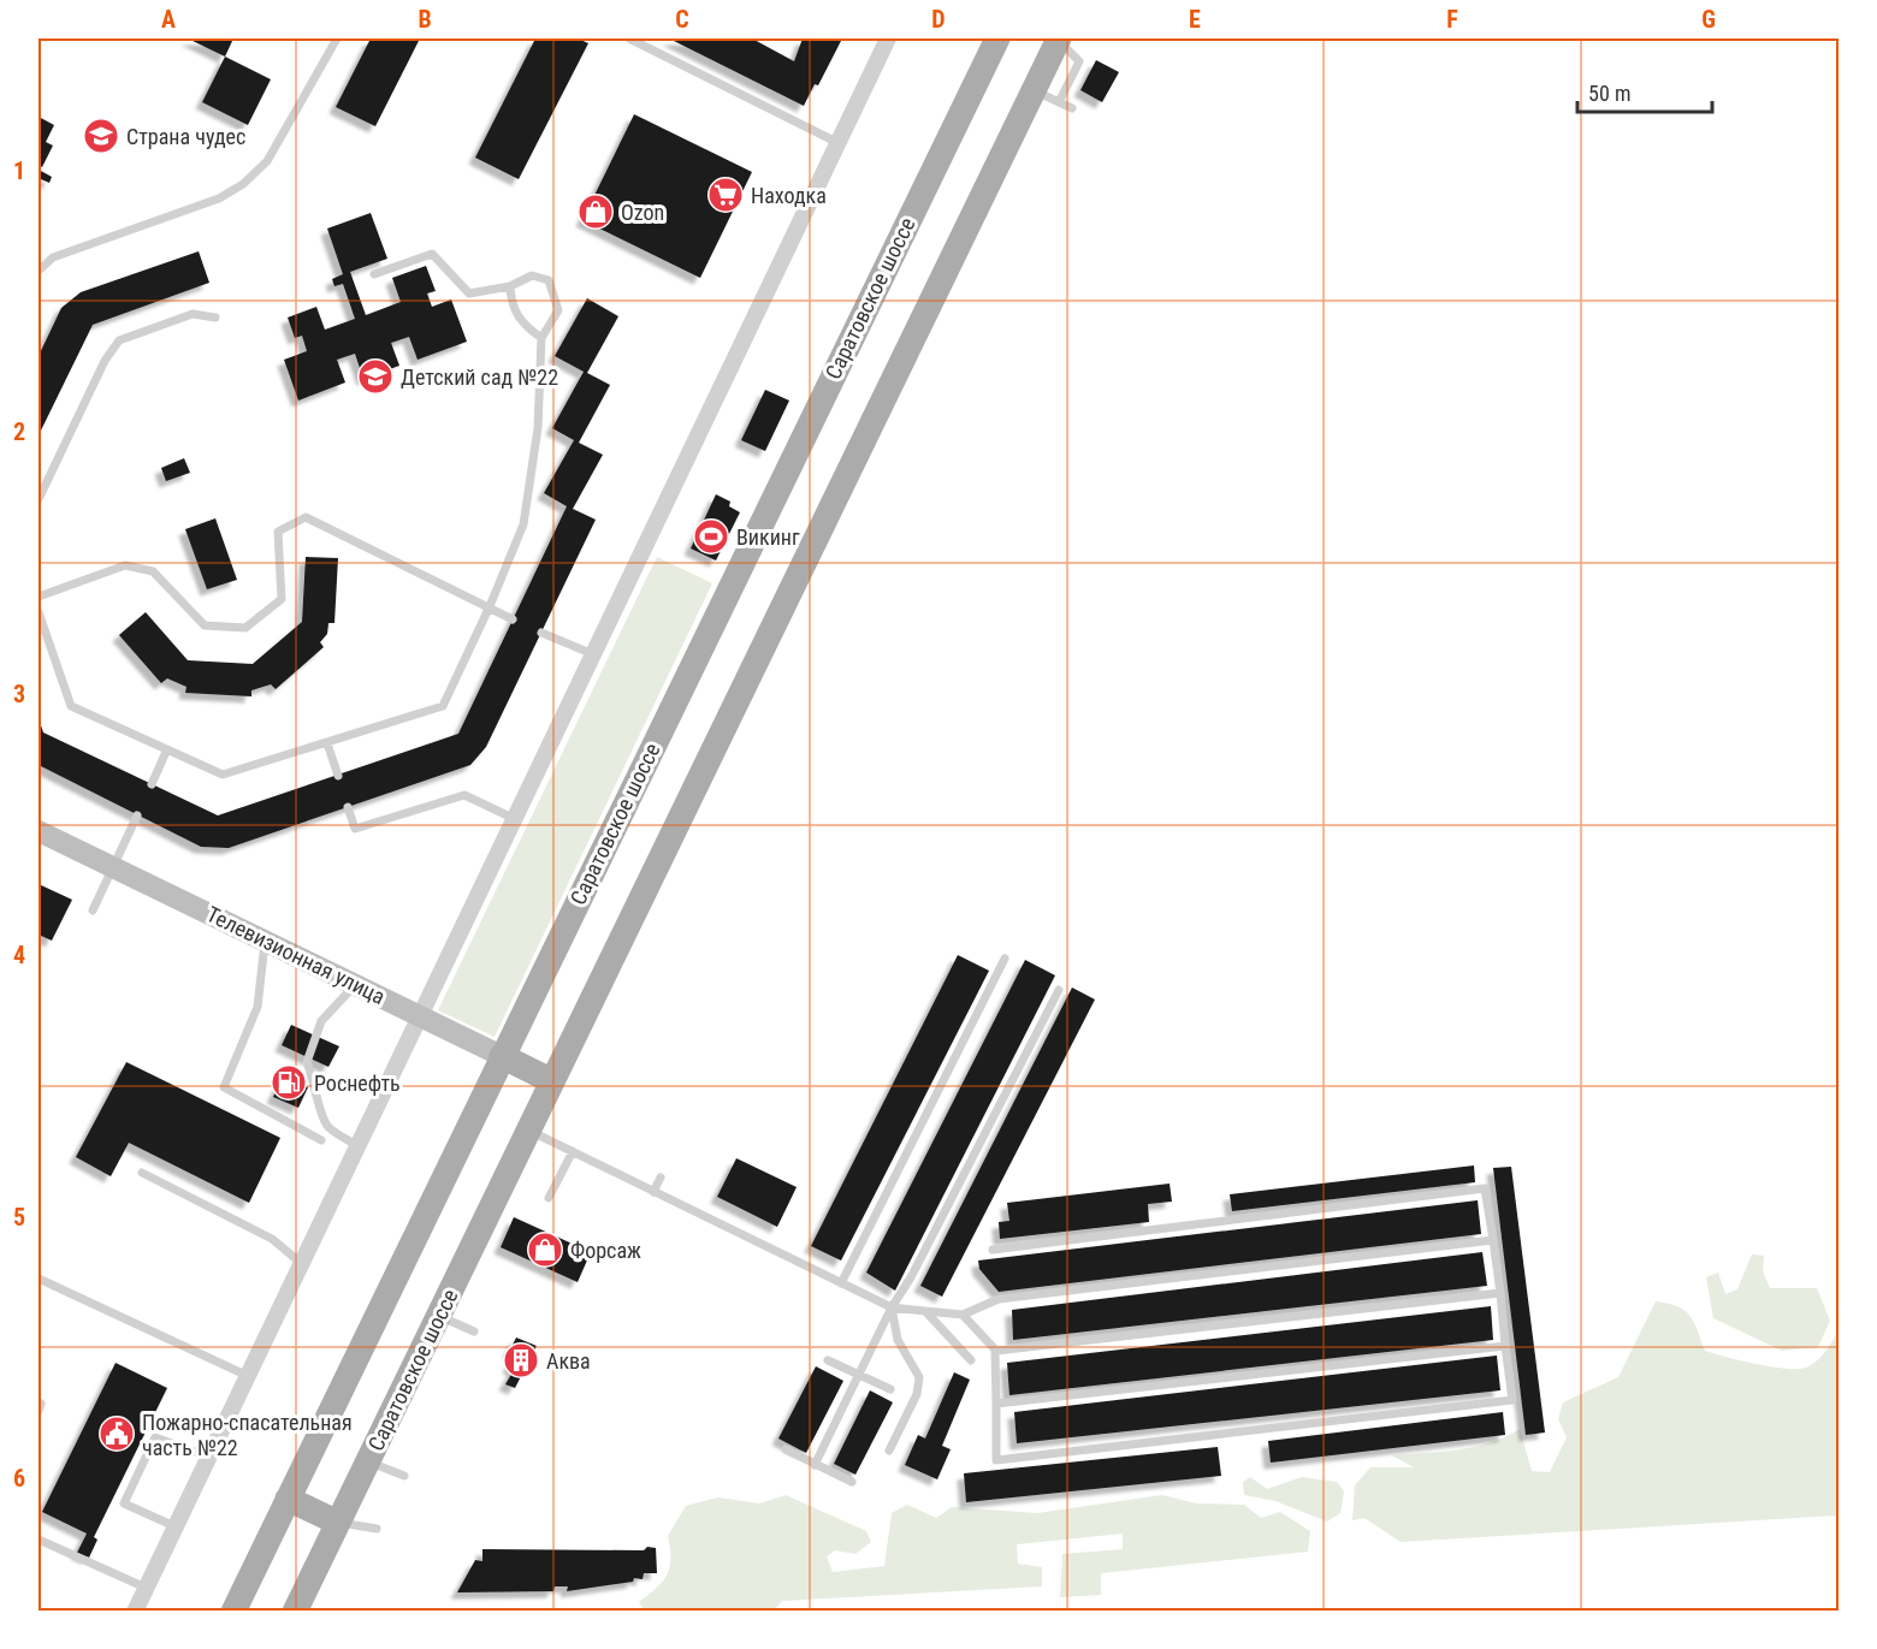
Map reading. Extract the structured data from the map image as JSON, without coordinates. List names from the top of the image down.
{
  "streets": {
    "main road": ["Саратовское шоссе", "Телевизионная улица"]
  },
  "crossings": [
    ["Саратовское шоссе", "Телевизионная улица"]
  ],
  "places": {
    "school or university": ["Страна чудес", "Детский сад №22"],
    "supermarket": ["Находка"],
    "shop": ["Ozon", "Форсаж"],
    "sports": ["Викинг"],
    "fuel station": ["Роснефть"],
    "building": ["Аква"],
    "public building": ["Пожарно-спасательная часть №22"]
  },
  "scale_bar": "50 m",
  "grid": {
    "columns": [
      "A",
      "B",
      "C",
      "D",
      "E",
      "F",
      "G"
    ],
    "rows": [
      "1",
      "2",
      "3",
      "4",
      "5",
      "6"
    ]
  }
}
